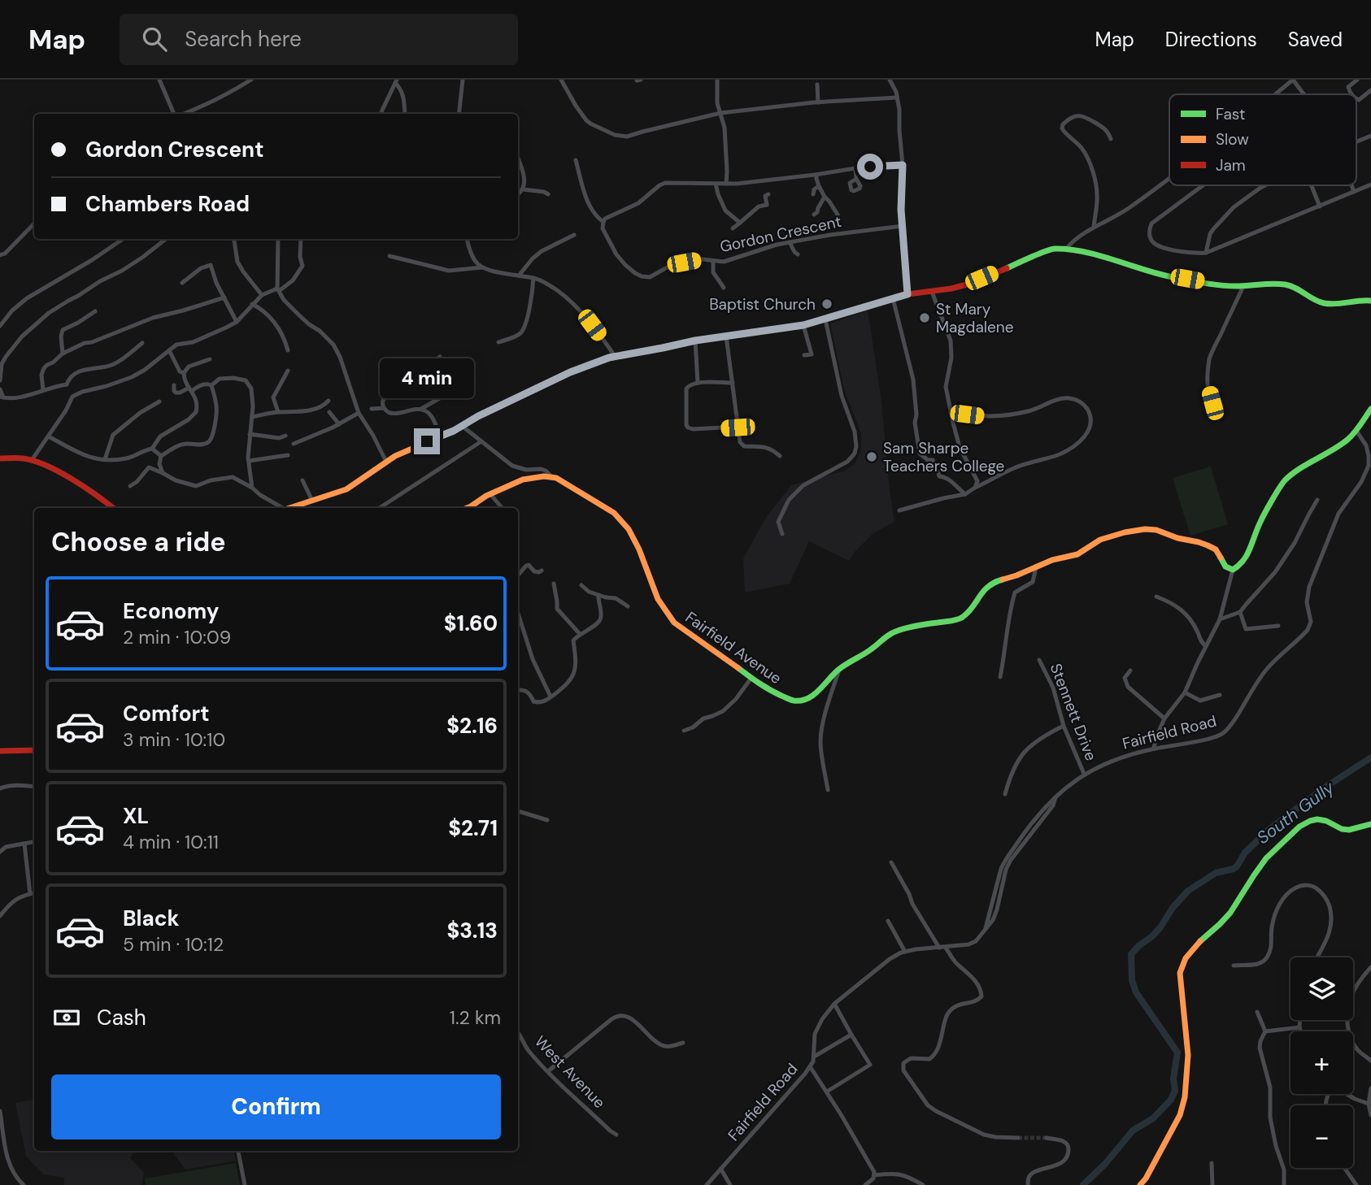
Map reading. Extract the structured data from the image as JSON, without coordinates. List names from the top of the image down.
{
  "streets": {
    "street": [
      "Gordon Crescent",
      "Fairfield Avenue",
      "Stennett Drive",
      "Fairfield Road",
      "West Avenue"
    ]
  },
  "crossings": [
    ["Stennett Drive", "Fairfield Road"]
  ],
  "water": ["South Gully"],
  "places": ["Baptist Church", "St Mary Magdalene", "Sam Sharpe Teachers College"],
  "legend": ["Fast", "Slow", "Jam"],
  "page": {
    "header": "Map",
    "search": "Search here",
    "nav": ["Map", "Directions", "Saved"],
    "banner": ["Gordon Crescent", "Chambers Road"],
    "bubble": "4 min",
    "heading": "Choose a ride",
    "list": [
      {
        "name": "Economy",
        "note": "2 min · 10:09",
        "value": "$1.60"
      },
      {
        "name": "Comfort",
        "note": "3 min · 10:10",
        "value": "$2.16"
      },
      {
        "name": "XL",
        "note": "4 min · 10:11",
        "value": "$2.71"
      },
      {
        "name": "Black",
        "note": "5 min · 10:12",
        "value": "$3.13"
      }
    ],
    "map_buttons": ["+", "−"],
    "pay": ["Cash", "1.2 km"],
    "buttons": "Confirm"
  }
}
